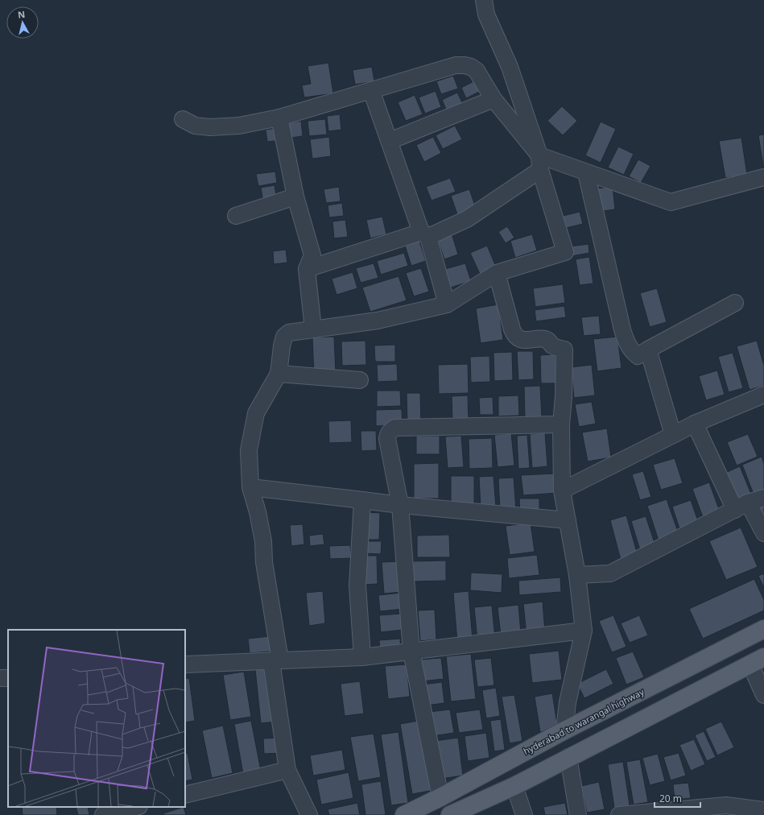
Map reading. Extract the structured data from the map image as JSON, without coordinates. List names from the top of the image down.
{
  "streets": {
    "main road": ["hyderabad to warangal highway"]
  },
  "scale_bar": "20 m",
  "north": "top"
}
